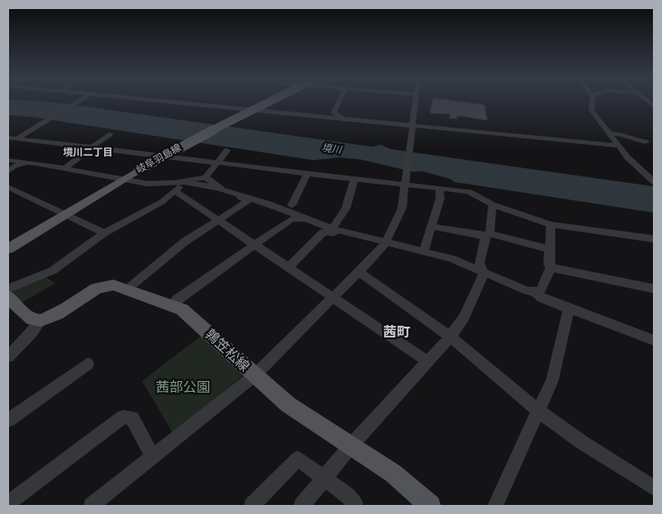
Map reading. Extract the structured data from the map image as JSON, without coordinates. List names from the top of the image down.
{
  "streets": {
    "main road": ["岐阜羽島線", "鶉笠松線"]
  },
  "districts": ["境川二丁目", "茜町"],
  "water": ["境川"],
  "parks": ["茜部公園"]
}
